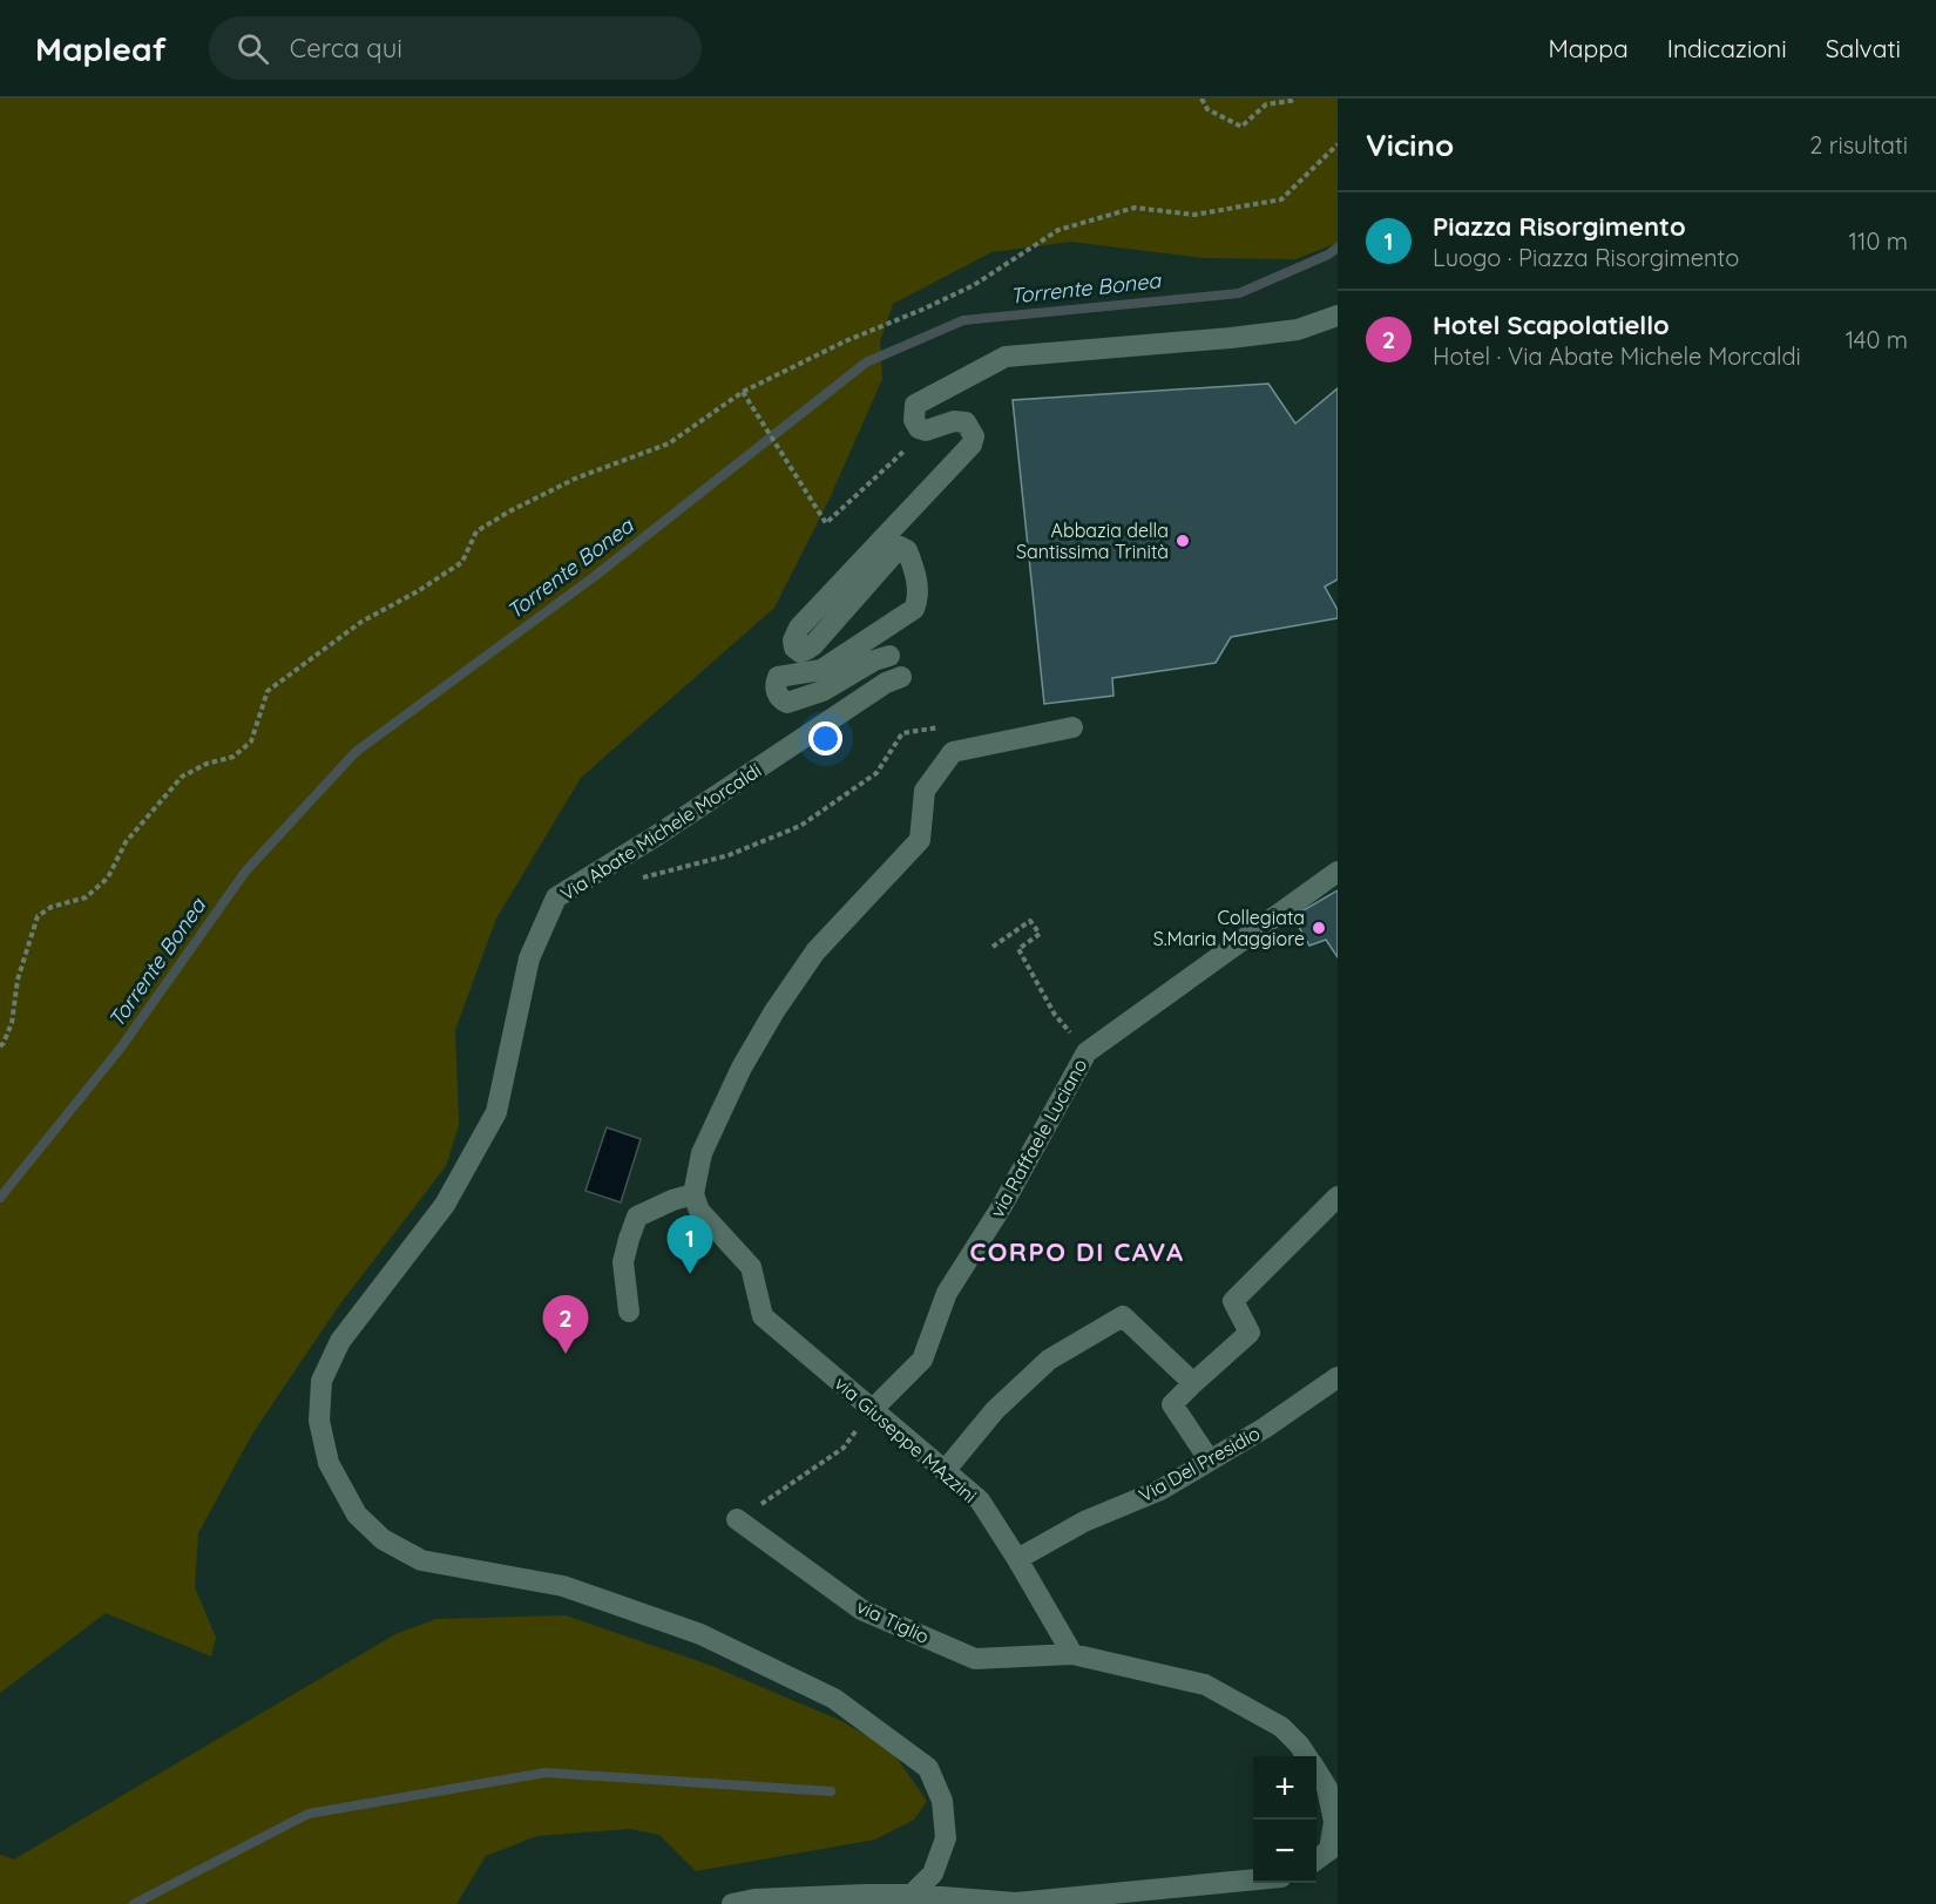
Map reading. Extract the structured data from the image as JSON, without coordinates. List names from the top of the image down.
{
  "streets": {
    "street": [
      "Via Abate Michele Morcaldi",
      "via Raffaele Luciano",
      "via Giuseppe MAzzini",
      "Via Del Presidio",
      "via Tiglio"
    ]
  },
  "crossings": [
    ["via Raffaele Luciano", "via Giuseppe MAzzini"],
    ["via Giuseppe MAzzini", "Via Del Presidio"],
    ["via Giuseppe MAzzini", "via Tiglio"]
  ],
  "districts": ["CORPO DI CAVA"],
  "water": ["Torrente Bonea"],
  "places": ["Abbazia della Santissima Trinità", "Collegiata S.Maria Maggiore"],
  "page": {
    "header": "Mapleaf",
    "search": "Cerca qui",
    "nav": ["Mappa", "Indicazioni", "Salvati"],
    "heading": ["Vicino", "2 risultati"],
    "list": [
      {
        "mark": "1",
        "name": "Piazza Risorgimento",
        "note": "Luogo · Piazza Risorgimento",
        "value": "110 m"
      },
      {
        "mark": "2",
        "name": "Hotel Scapolatiello",
        "note": "Hotel · Via Abate Michele Morcaldi",
        "value": "140 m"
      }
    ],
    "pins": ["1", "2"],
    "map_buttons": ["+", "−"]
  }
}
